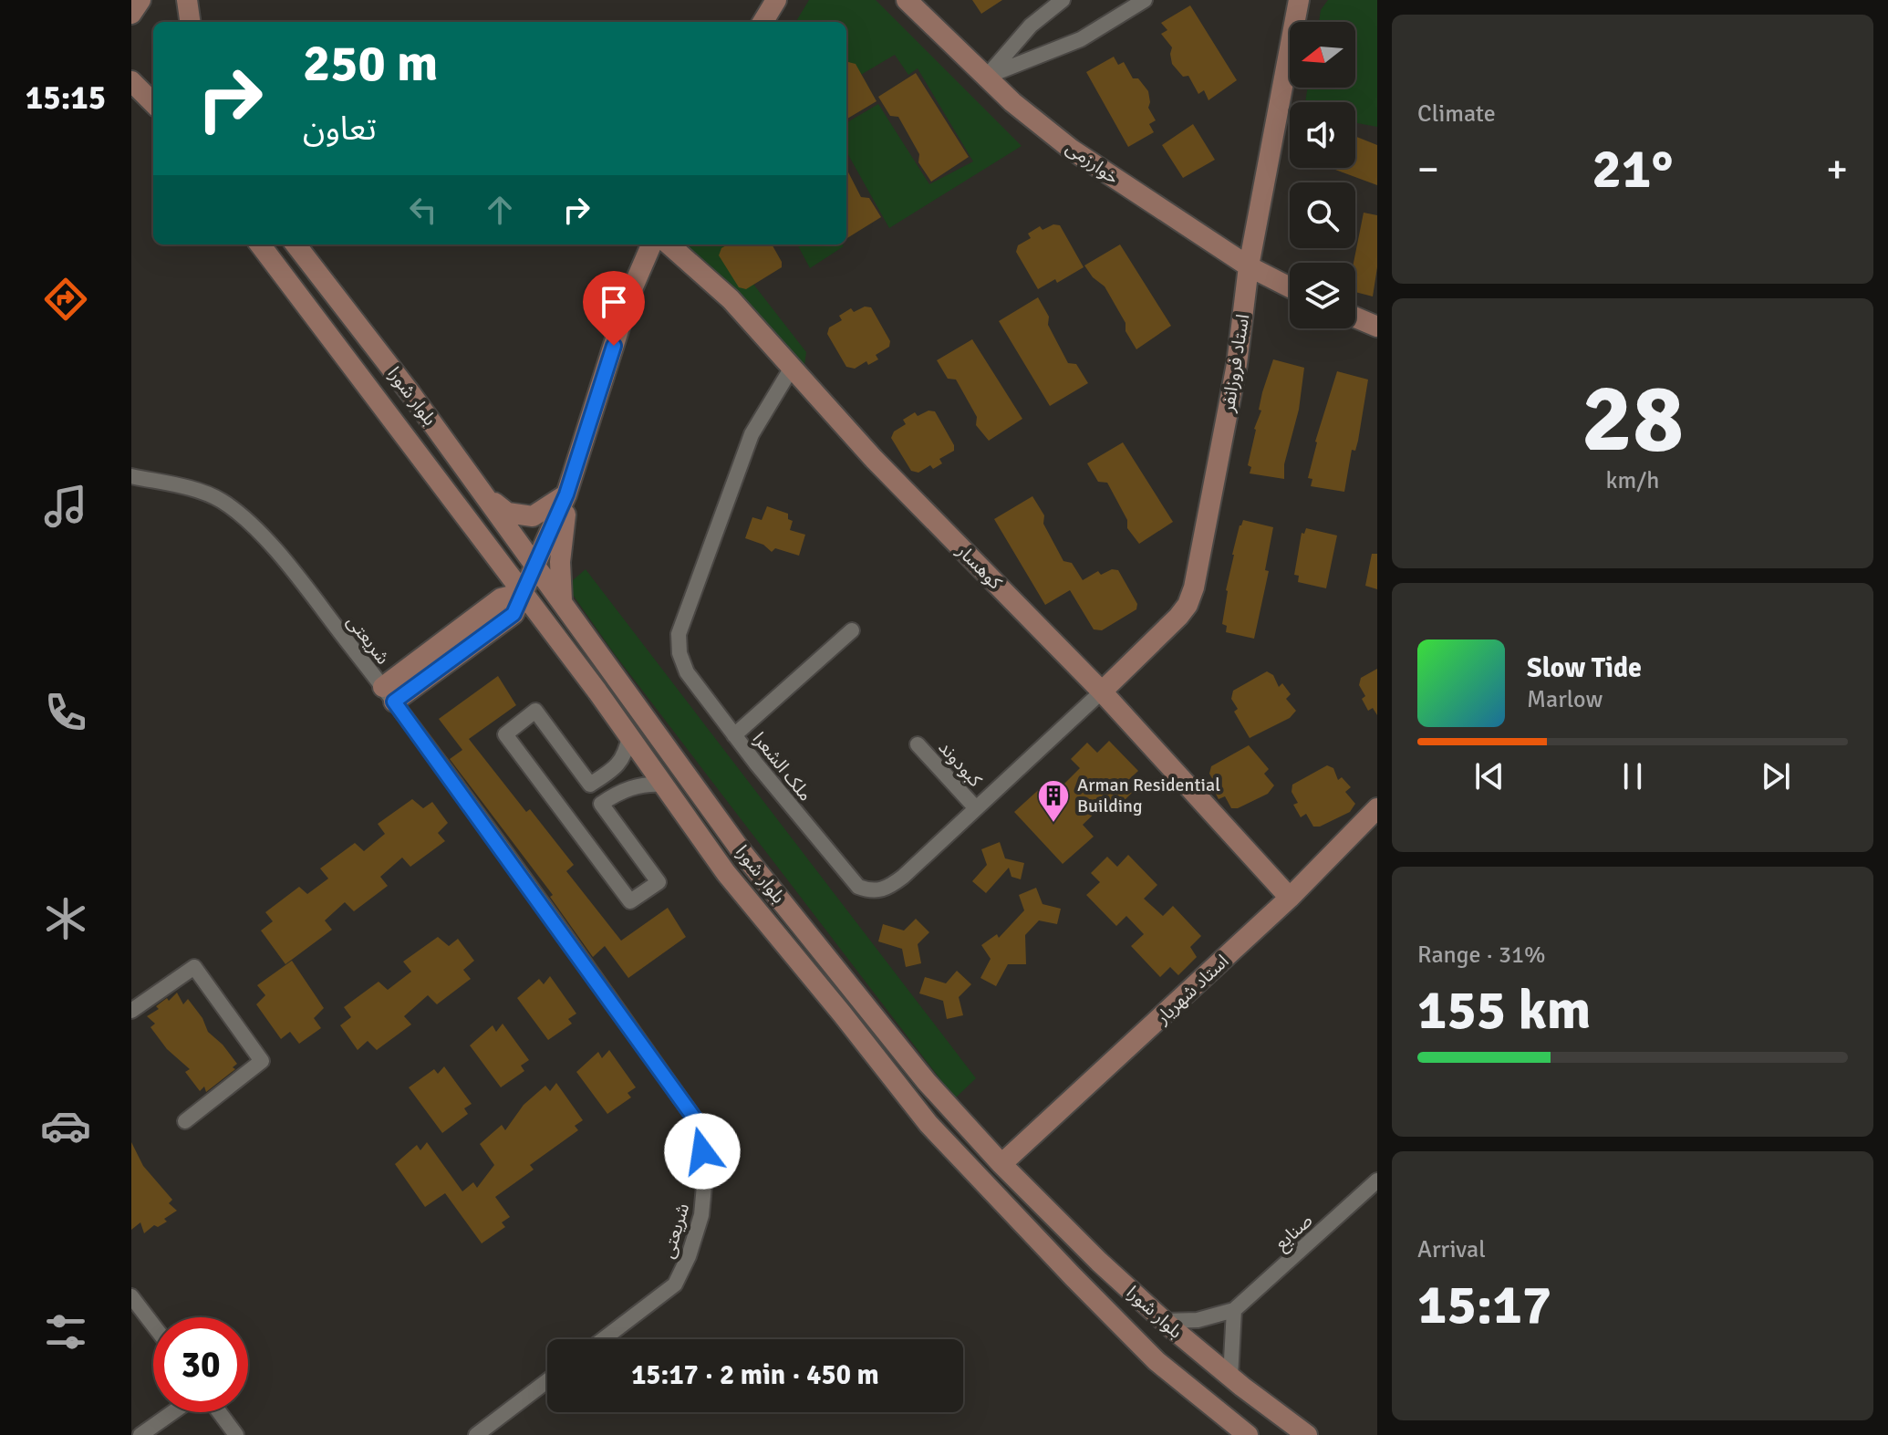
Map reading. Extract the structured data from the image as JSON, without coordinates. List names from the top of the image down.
{
  "streets": {
    "main road": [
      "خوارزمی",
      "استاد فروزانفر",
      "بلوار شورا",
      "کوهسار",
      "استاد شهریار"
    ],
    "street": [
      "شریعتی",
      "کبودوند",
      "ملک الشعرا",
      "صنایع"
    ]
  },
  "crossings": [
    ["خوارزمی", "استاد فروزانفر"],
    ["استاد فروزانفر", "کوهسار"],
    ["استاد فروزانفر", "ملک الشعرا"],
    ["بلوار شورا", "استاد شهریار"],
    ["کوهسار", "ملک الشعرا"],
    ["کوهسار", "استاد شهریار"],
    ["کبودوند", "ملک الشعرا"]
  ],
  "places": {
    "building": ["Arman Residential Building"]
  },
  "north": "left",
  "page": {
    "tabs": "15:15",
    "tile": [
      "Climate",
      ["28", "km/h"],
      ["Range · 31%", "155 km"],
      ["Arrival", "15:17"]
    ],
    "turn": ["250 m", "تعاون"],
    "heat": ["−", "21°", "+"],
    "song": ["Slow Tide", "Marlow"],
    "limit": "30",
    "trip": "15:17 · 2 min · 450 m"
  }
}
